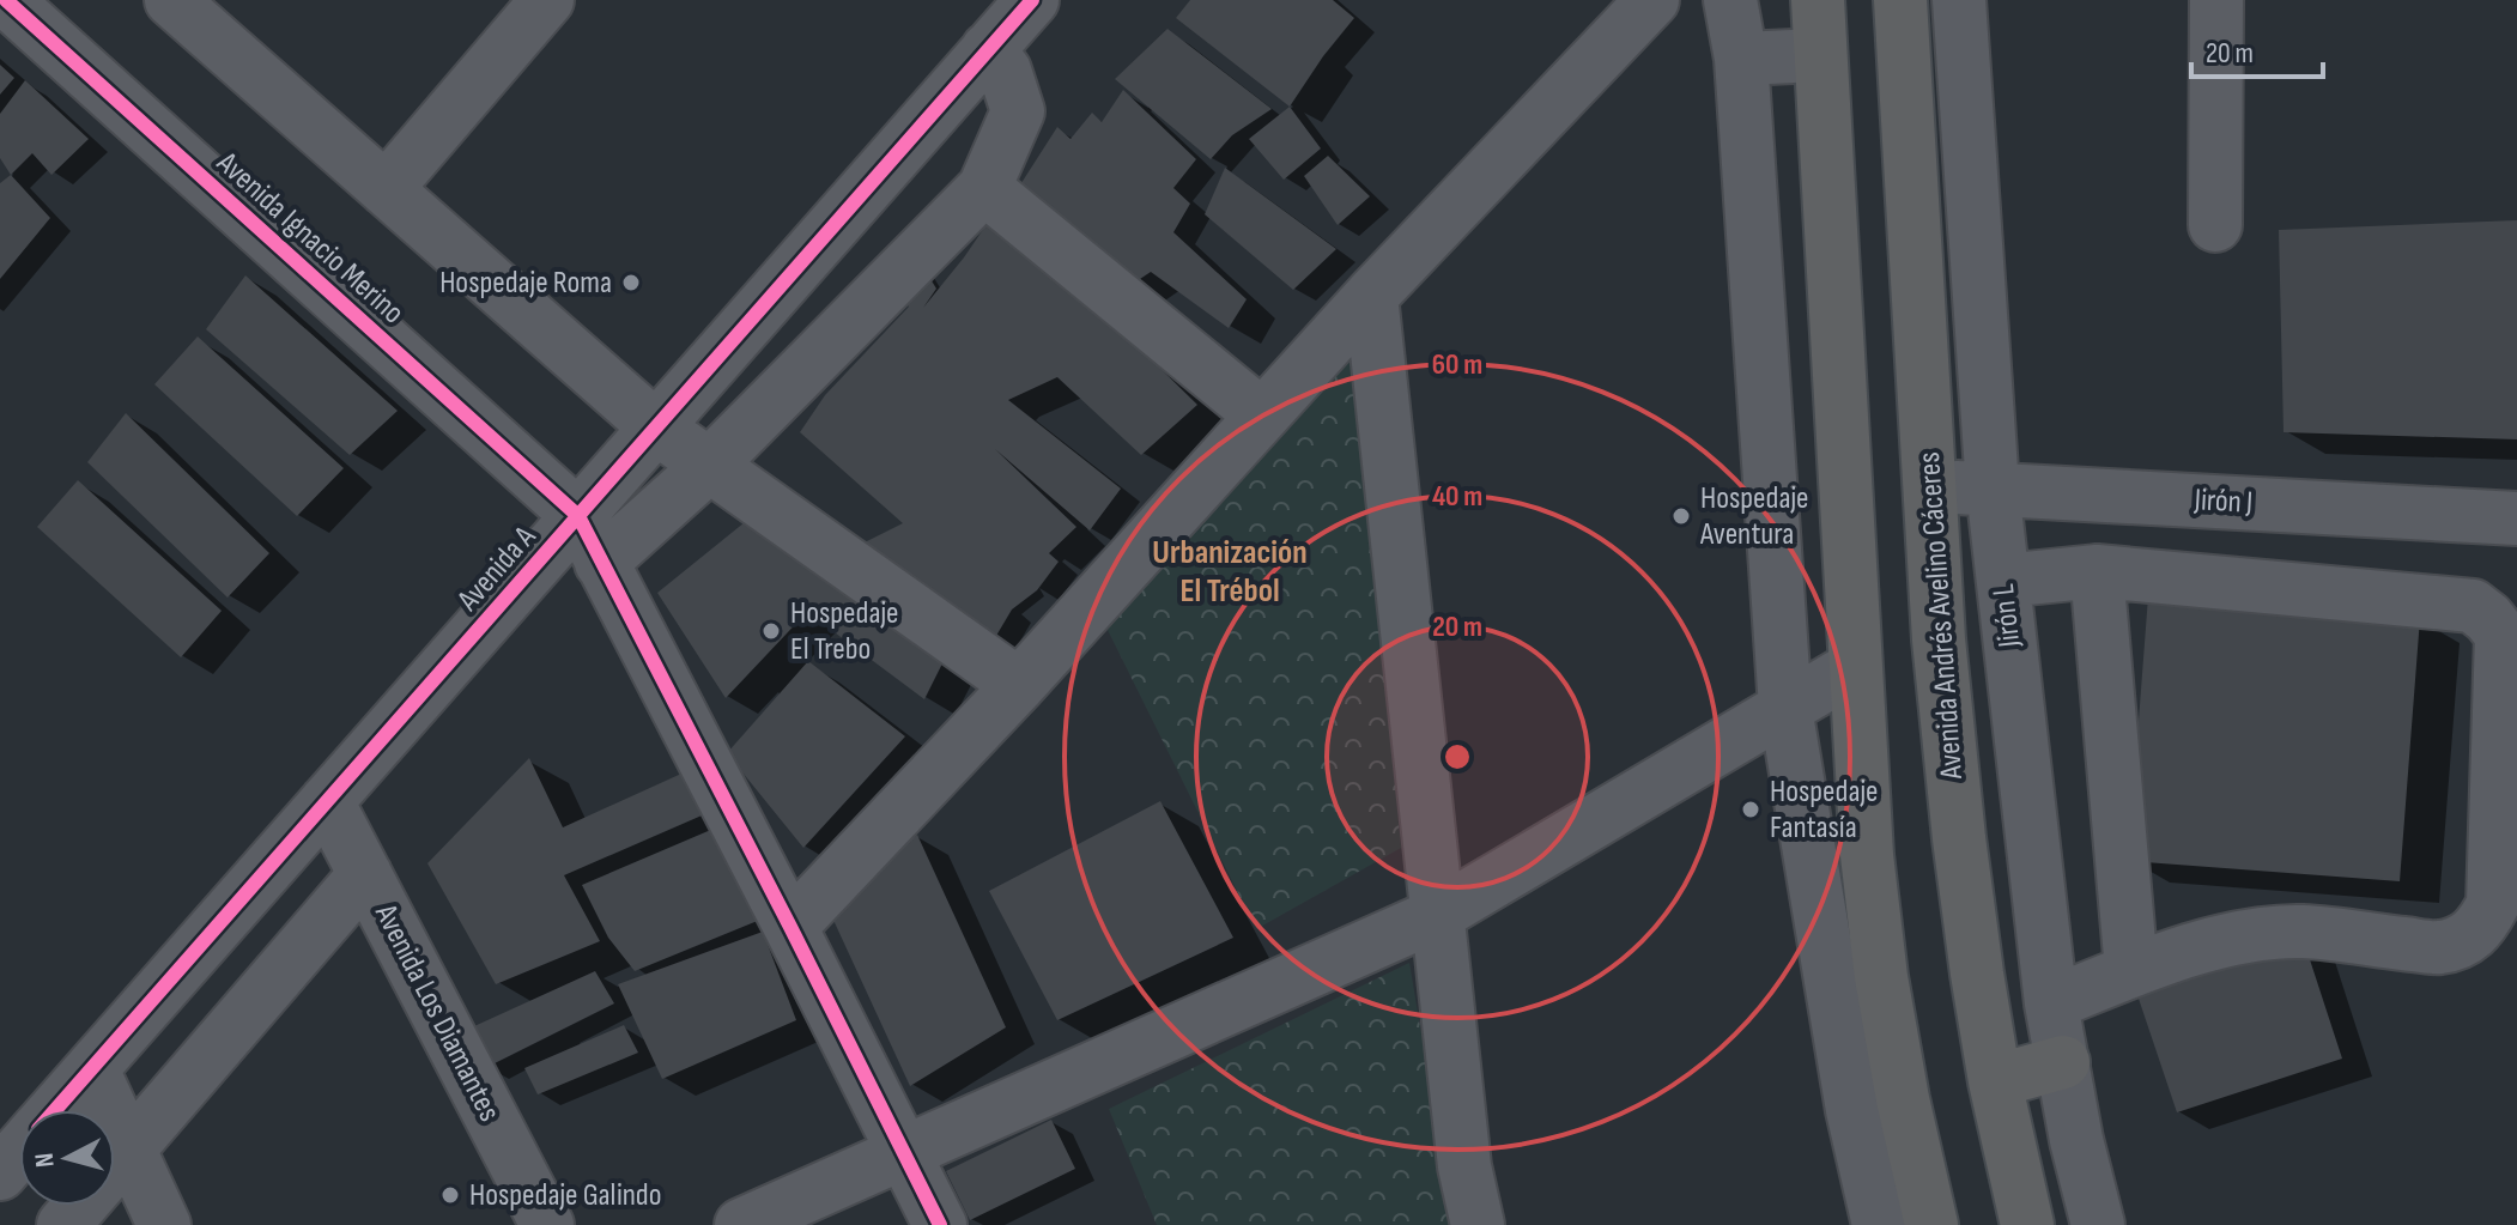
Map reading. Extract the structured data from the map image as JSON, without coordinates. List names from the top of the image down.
{
  "streets": {
    "highway": ["Avenida Andrés Avelino Cáceres"],
    "street": [
      "Avenida Ignacio Merino",
      "Jirón J",
      "Avenida A",
      "Jirón L",
      "Avenida Los Diamantes"
    ]
  },
  "crossings": [
    ["Avenida Ignacio Merino", "Avenida A"],
    ["Jirón J", "Avenida Andrés Avelino Cáceres"],
    ["Jirón J", "Jirón L"],
    ["Avenida A", "Avenida Los Diamantes"]
  ],
  "districts": ["Urbanización El Trébol"],
  "places": [
    "Hospedaje Roma",
    "Hospedaje Aventura",
    "Hospedaje El Trebo",
    "Hospedaje Fantasía",
    "Hospedaje Galindo"
  ],
  "scale_bar": "20 m",
  "north": "left",
  "rings": ["60 m", "40 m", "20 m"]
}
